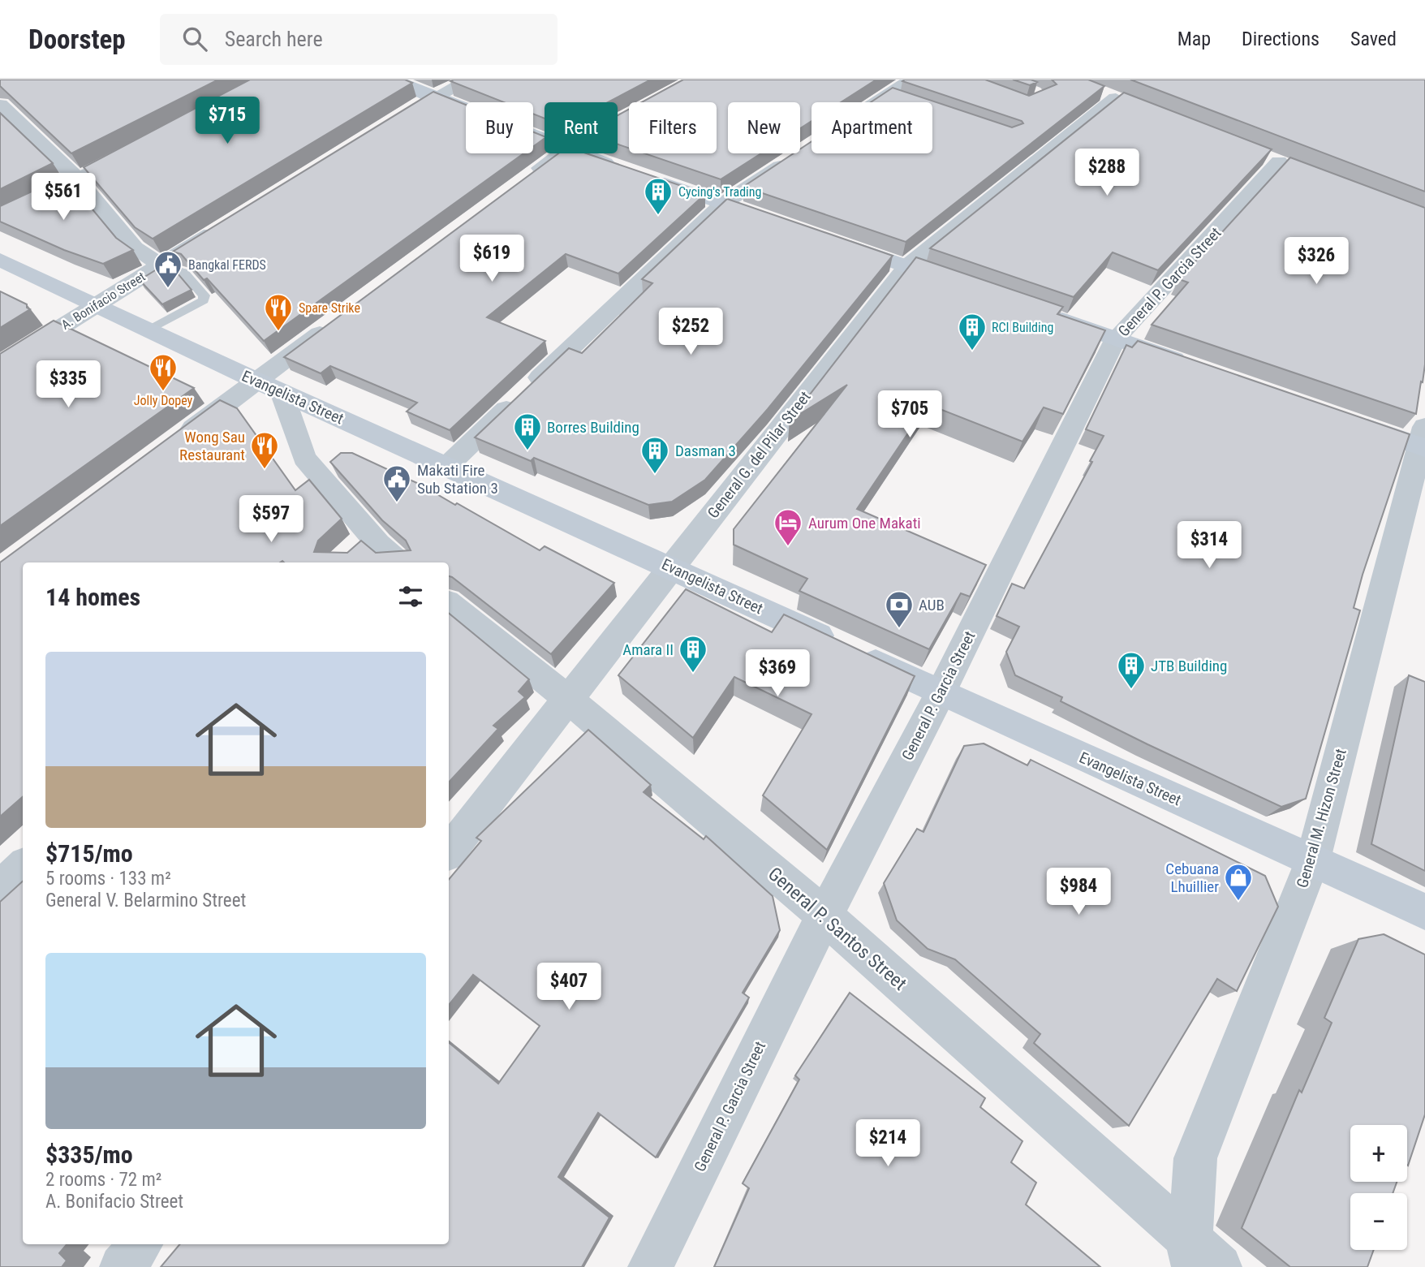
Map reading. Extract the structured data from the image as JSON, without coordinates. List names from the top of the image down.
{
  "streets": {
    "main road": ["Evangelista Street"],
    "street": [
      "General P. Garcia Street",
      "A. Bonifacio Street",
      "General G. del Pilar Street",
      "General M. Hizon Street",
      "General P. Santos Street"
    ]
  },
  "crossings": [
    ["General P. Garcia Street", "Evangelista Street"],
    ["General P. Garcia Street", "General P. Santos Street"],
    ["A. Bonifacio Street", "Evangelista Street"],
    ["Evangelista Street", "General G. del Pilar Street"],
    ["Evangelista Street", "General M. Hizon Street"],
    ["General G. del Pilar Street", "General P. Santos Street"],
    ["General M. Hizon Street", "General P. Santos Street"]
  ],
  "places": {
    "building": [
      "Cycing's Trading",
      "RCI Building",
      "Borres Building",
      "Dasman 3",
      "Amara II",
      "JTB Building"
    ],
    "public building": ["Bangkal FERDS", "Makati Fire Sub Station 3"],
    "restaurant": ["Spare Strike", "Jolly Dopey", "Wong Sau Restaurant"],
    "hotel": ["Aurum One Makati"],
    "bank": ["AUB"],
    "shop": ["Cebuana Lhuillier"]
  },
  "page": {
    "header": "Doorstep",
    "search": "Search here",
    "nav": ["Map", "Directions", "Saved"],
    "price": [
      "$715",
      "$288",
      "$561",
      "$619",
      "$326",
      "$252",
      "$335",
      "$705",
      "$597",
      "$314",
      "$369",
      "$984",
      "$407",
      "$214"
    ],
    "chip": [
      "Buy",
      "Rent",
      "Filters",
      "New",
      "Apartment"
    ],
    "heading": "14 homes",
    "list": [
      {
        "name": "$715/mo",
        "note": "5 rooms · 133 m² · General V. Belarmino Street"
      },
      {
        "name": "$335/mo",
        "note": "2 rooms · 72 m² · A. Bonifacio Street"
      }
    ],
    "map_buttons": ["+", "−"]
  }
}
